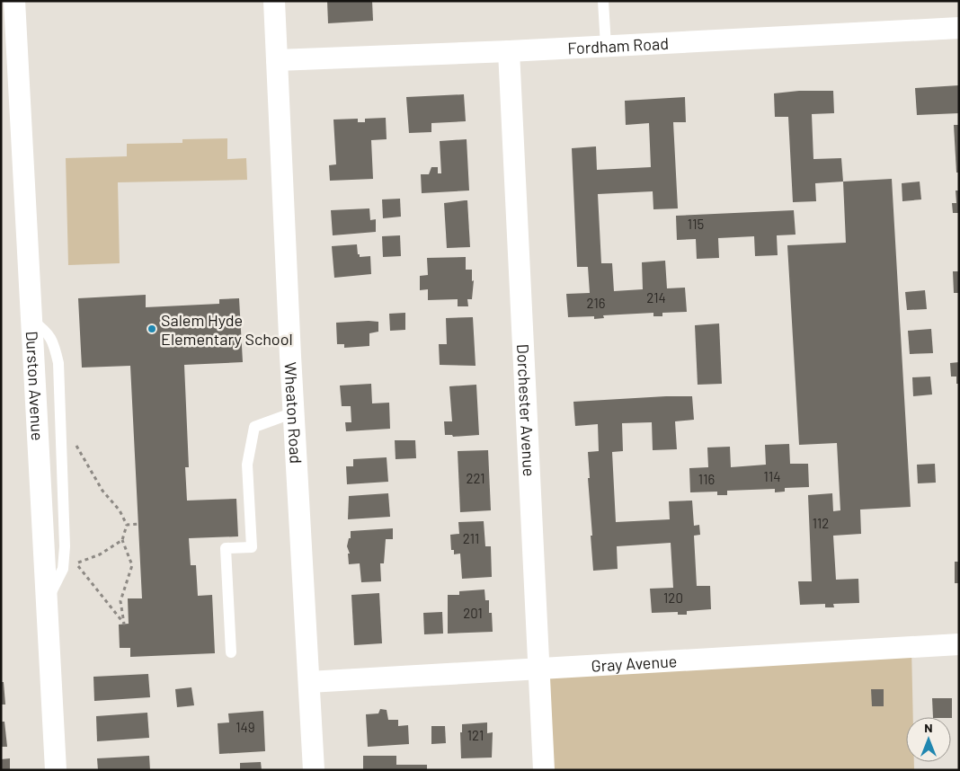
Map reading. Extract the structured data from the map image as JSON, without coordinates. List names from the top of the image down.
{
  "streets": {
    "street": [
      "Fordham Road",
      "Durston Avenue",
      "Dorchester Avenue",
      "Wheaton Road",
      "Gray Avenue"
    ]
  },
  "crossings": [
    ["Fordham Road", "Dorchester Avenue"],
    ["Fordham Road", "Wheaton Road"],
    ["Dorchester Avenue", "Gray Avenue"],
    ["Wheaton Road", "Gray Avenue"]
  ],
  "places": ["Salem Hyde Elementary School"],
  "house_numbers": [
    "115",
    "214",
    "216",
    "114",
    "221",
    "116",
    "112",
    "211",
    "120",
    "201",
    "149",
    "121"
  ],
  "north": "top"
}
